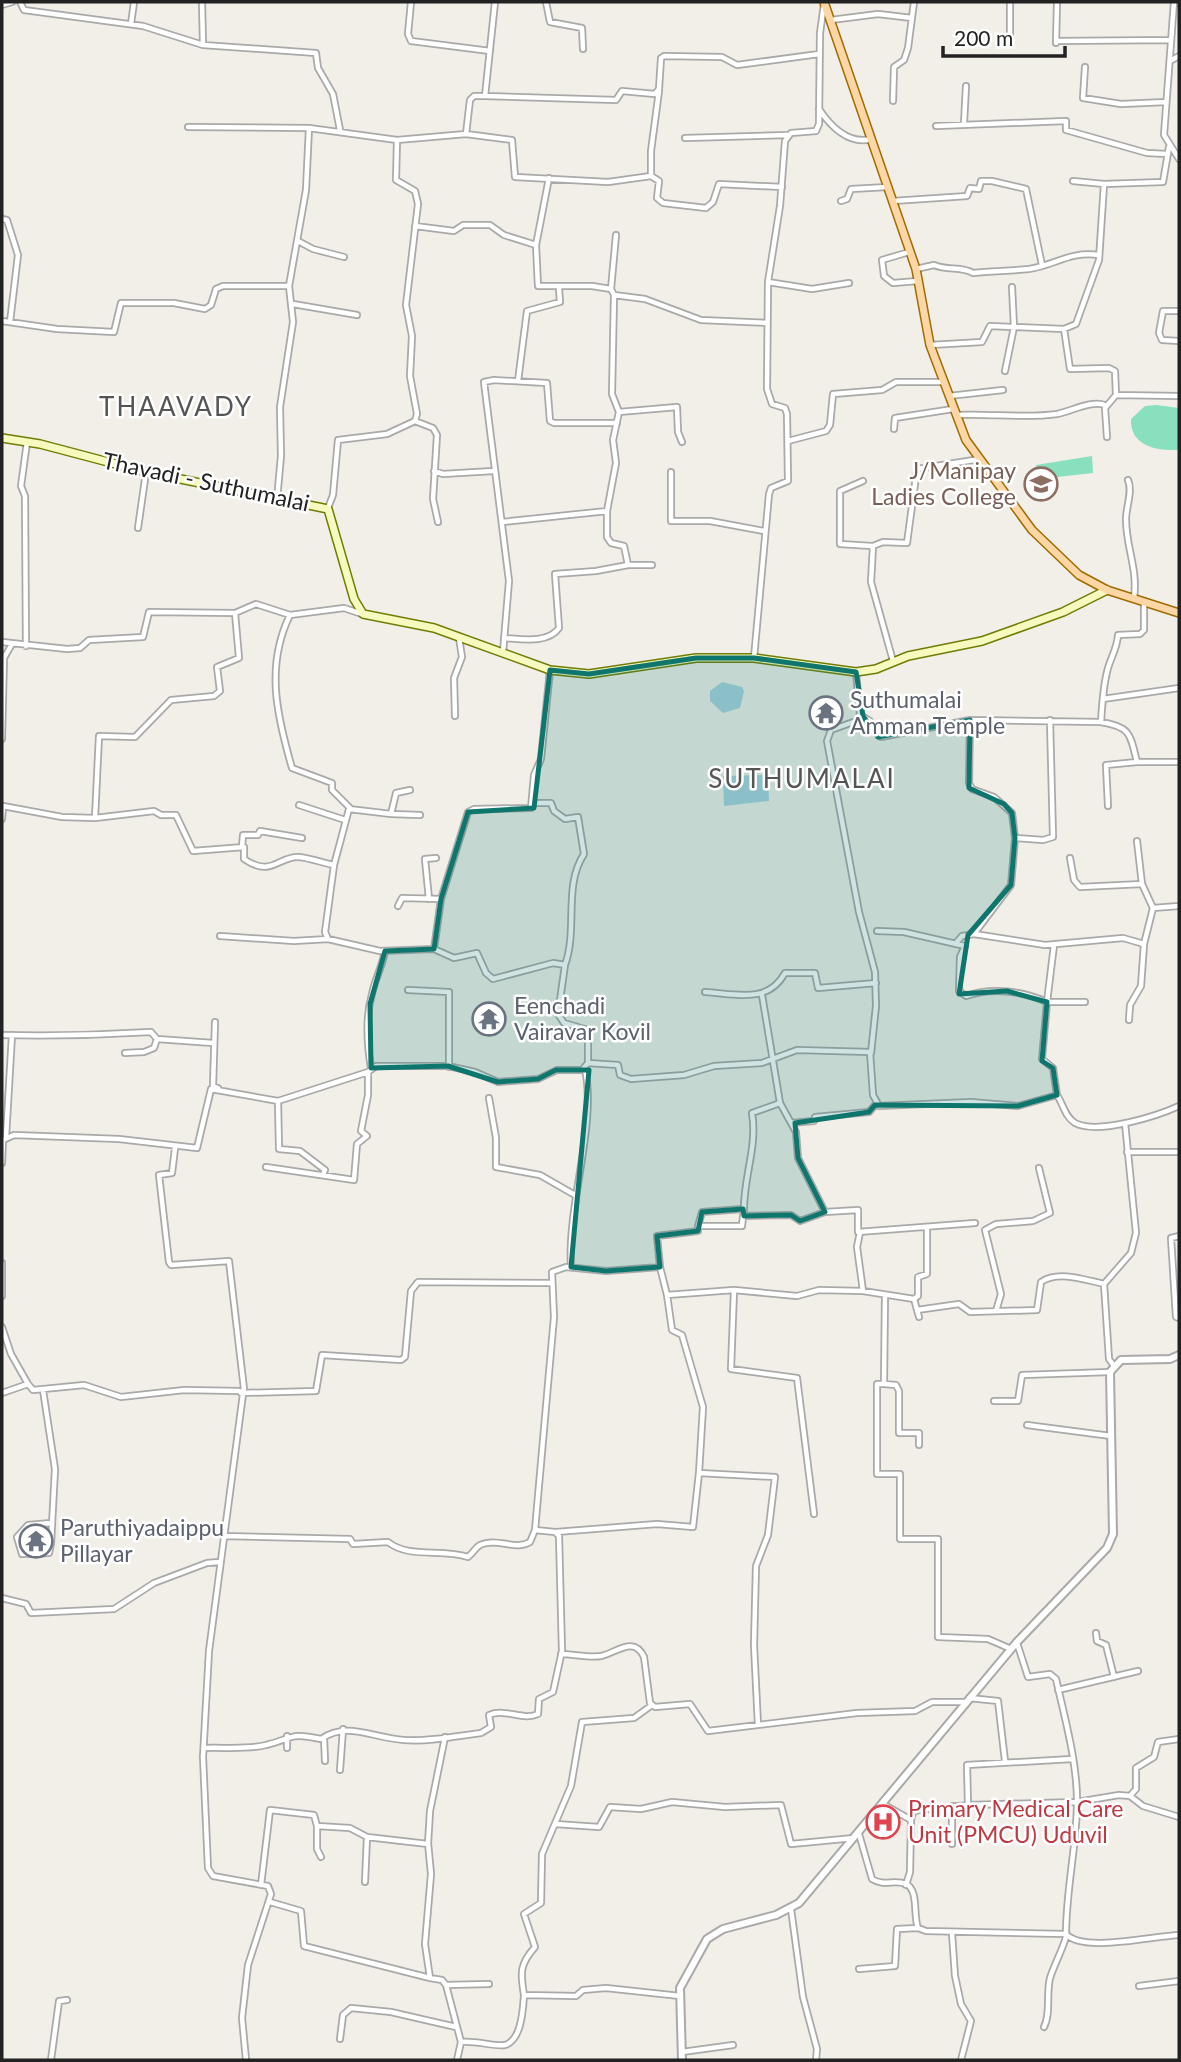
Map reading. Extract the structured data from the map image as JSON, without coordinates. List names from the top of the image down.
{
  "streets": {
    "main road": ["Thavadi - Suthumalai"]
  },
  "districts": ["THAAVADY", "SUTHUMALAI"],
  "places": {
    "school or university": ["J/Manipay Ladies College"],
    "temple": ["Suthumalai Amman Temple", "Eenchadi Vairavar Kovil", "Paruthiyadaippu Pillayar"],
    "hospital": ["Primary Medical Care Unit (PMCU) Uduvil"]
  },
  "scale_bar": "200 m"
}
